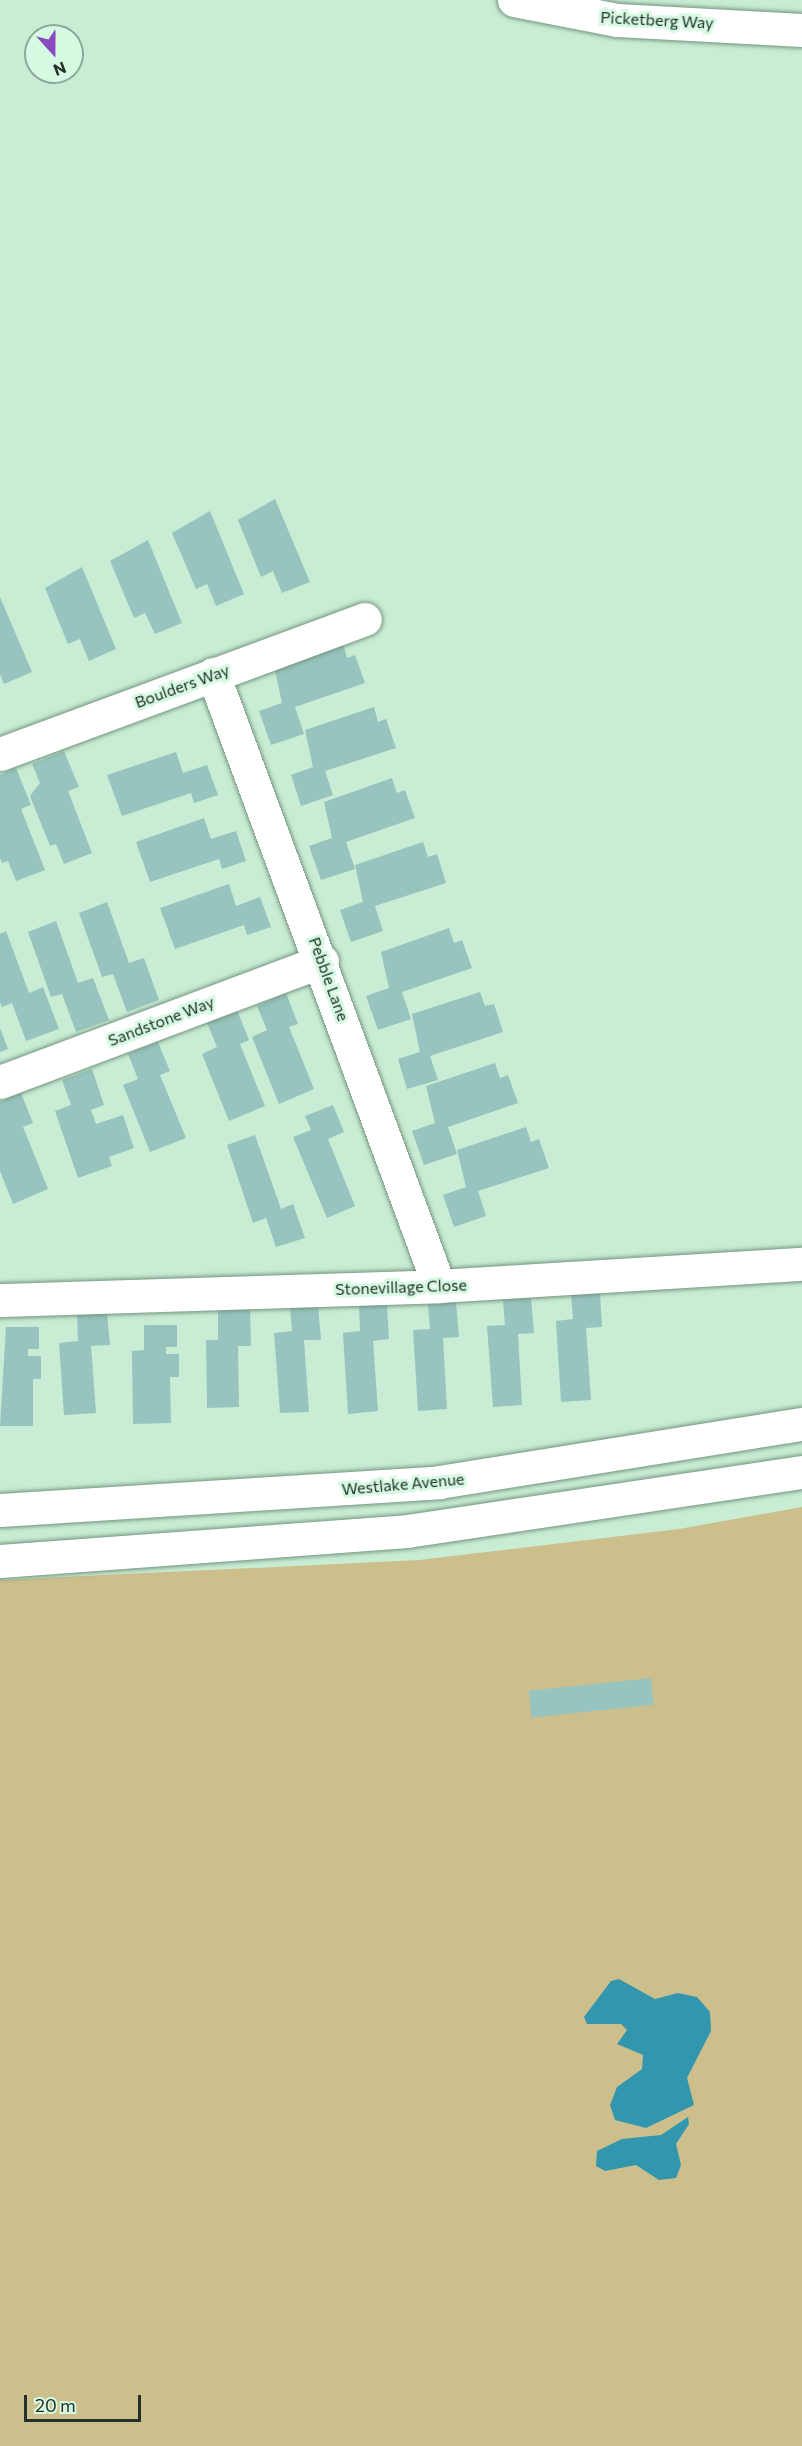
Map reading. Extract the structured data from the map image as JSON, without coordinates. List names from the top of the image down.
{
  "streets": {
    "street": [
      "Picketberg Way",
      "Boulders Way",
      "Pebble Lane",
      "Sandstone Way",
      "Stonevillage Close",
      "Westlake Avenue"
    ]
  },
  "crossings": [
    ["Boulders Way", "Pebble Lane"],
    ["Pebble Lane", "Sandstone Way"],
    ["Pebble Lane", "Stonevillage Close"]
  ],
  "scale_bar": "20 m",
  "north": "bottom"
}
